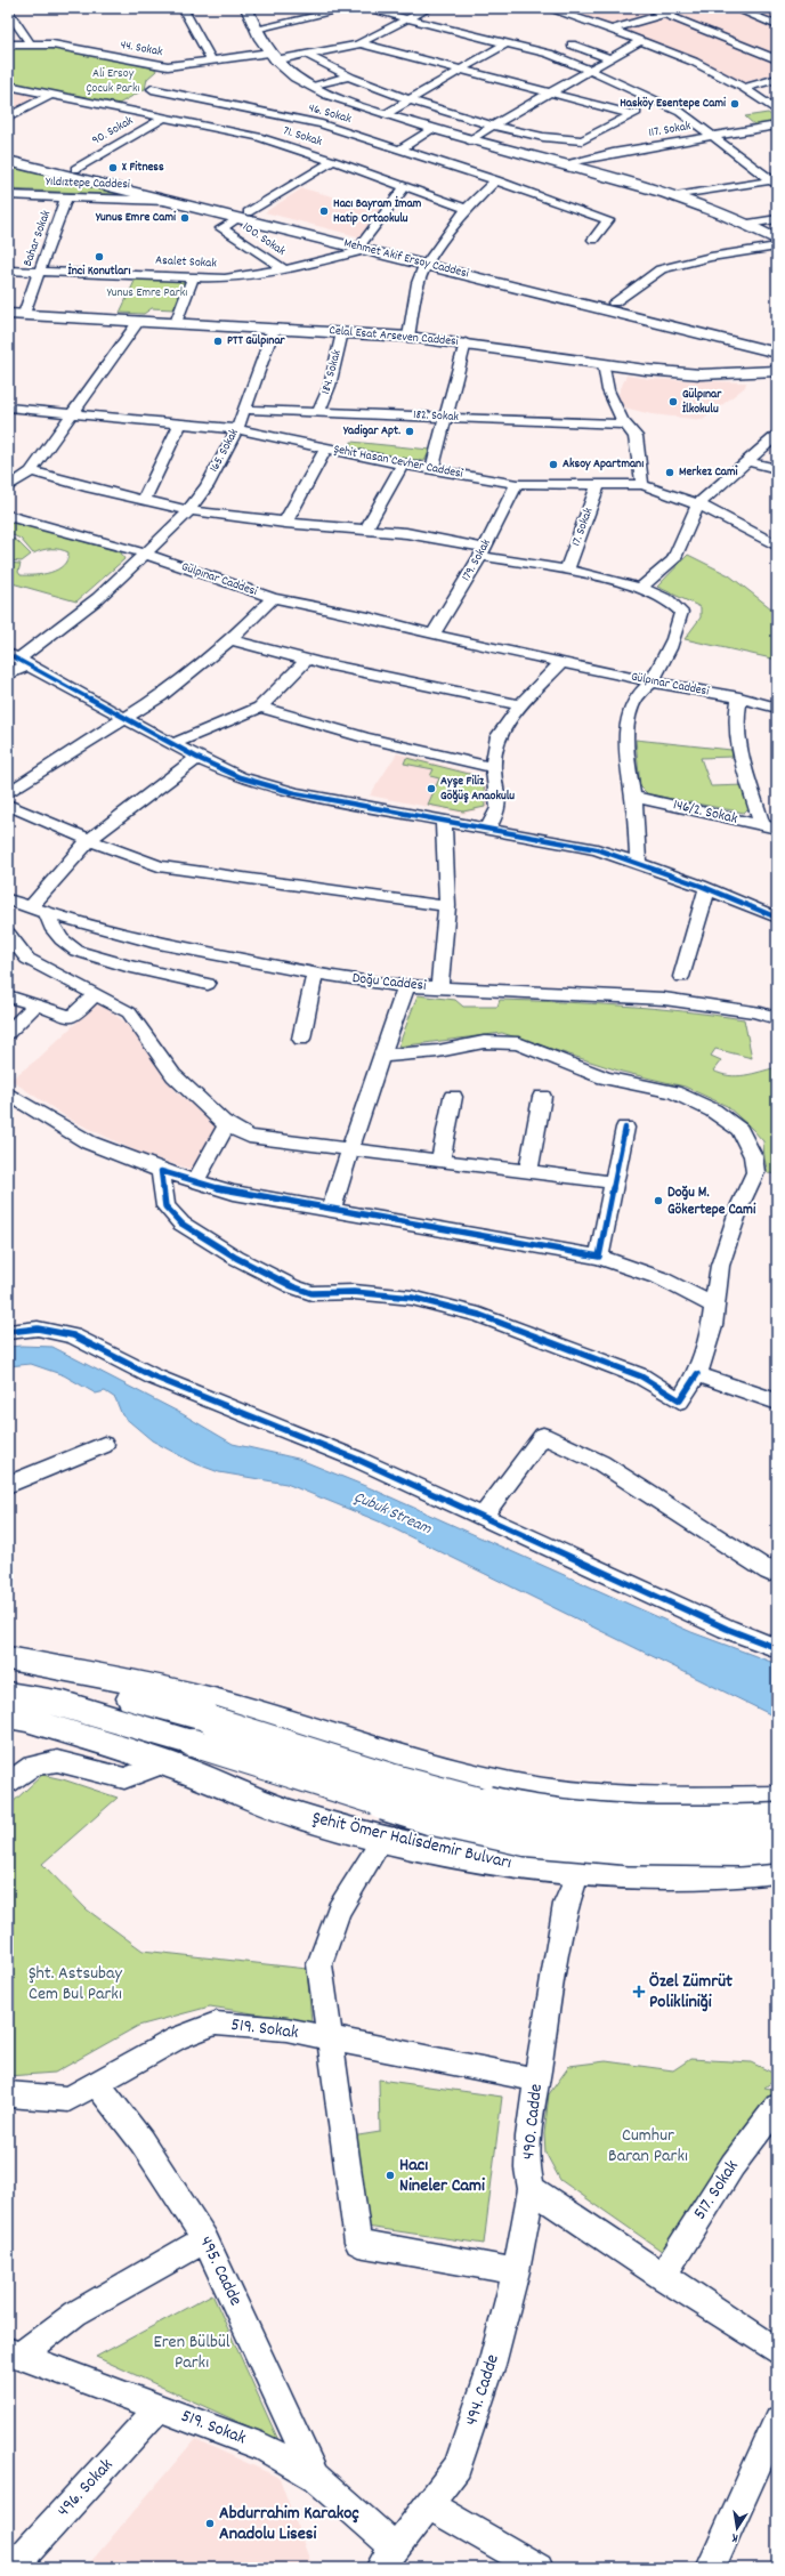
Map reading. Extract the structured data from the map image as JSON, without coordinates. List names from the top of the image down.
{
  "streets": {
    "main road": ["Mehmet Akif Ersoy Caddesi", "Celal Esat Arseven Caddesi", "Şehit Ömer Halisdemir Bulvarı"],
    "street": [
      "44. Sokak",
      "46. Sokak",
      "117. Sokak",
      "90. Sokak",
      "71. Sokak",
      "Yıldıztepe Caddesi",
      "Bahar Sokak",
      "100. Sokak",
      "Asalet Sokak",
      "184. Sokak",
      "182. Sokak",
      "165. Sokak",
      "Şehit Hasan Cevher Caddesi",
      "17. Sokak",
      "179. Sokak",
      "Gülpınar Caddesi",
      "146/2. Sokak",
      "Doğu Caddesi",
      "519. Sokak",
      "490. Cadde",
      "517. Sokak",
      "495. Cadde",
      "494. Cadde",
      "496. Sokak"
    ]
  },
  "crossings": [
    ["44. Sokak", "46. Sokak"],
    ["90. Sokak", "71. Sokak"],
    ["90. Sokak", "Mehmet Akif Ersoy Caddesi"],
    ["Yıldıztepe Caddesi", "Bahar Sokak"],
    ["Yıldıztepe Caddesi", "Mehmet Akif Ersoy Caddesi"],
    ["Bahar Sokak", "Asalet Sokak"],
    ["Bahar Sokak", "Celal Esat Arseven Caddesi"],
    ["100. Sokak", "Mehmet Akif Ersoy Caddesi"],
    ["100. Sokak", "Asalet Sokak"],
    ["Mehmet Akif Ersoy Caddesi", "Asalet Sokak"],
    ["Celal Esat Arseven Caddesi", "184. Sokak"],
    ["Celal Esat Arseven Caddesi", "165. Sokak"],
    ["184. Sokak", "182. Sokak"],
    ["182. Sokak", "165. Sokak"],
    ["165. Sokak", "Şehit Hasan Cevher Caddesi"],
    ["165. Sokak", "Gülpınar Caddesi"],
    ["Şehit Hasan Cevher Caddesi", "17. Sokak"],
    ["Şehit Hasan Cevher Caddesi", "179. Sokak"],
    ["179. Sokak", "Gülpınar Caddesi"],
    ["Şehit Ömer Halisdemir Bulvarı", "490. Cadde"],
    ["519. Sokak", "490. Cadde"],
    ["519. Sokak", "495. Cadde"],
    ["519. Sokak", "494. Cadde"],
    ["519. Sokak", "496. Sokak"],
    ["490. Cadde", "494. Cadde"]
  ],
  "water": ["Çubuk Stream"],
  "parks": [
    "Ali Ersoy Çocuk Parkı",
    "Yunus Emre Parkı",
    "Şht. Astsubay Cem Bul Parkı",
    "Cumhur Baran Parkı",
    "Eren Bülbül Parkı"
  ],
  "places": {
    "other": [
      "Hasköy Esentepe Cami",
      "X Fitness",
      "Hacı Bayram İmam Hatip Ortaokulu",
      "Yunus Emre Cami",
      "İnci Konutları",
      "PTT Gülpınar",
      "Gülpınar İlkokulu",
      "Yadigar Apt.",
      "Aksoy Apartmanı",
      "Merkez Cami",
      "Ayşe Filiz Göğüş Anaokulu",
      "Doğu M. Gökertepe Cami",
      "Hacı Nineler Cami",
      "Abdurrahim Karakoç Anadolu Lisesi"
    ],
    "health": ["Özel Zümrüt Polikliniği"]
  },
  "north": "bottom"
}
